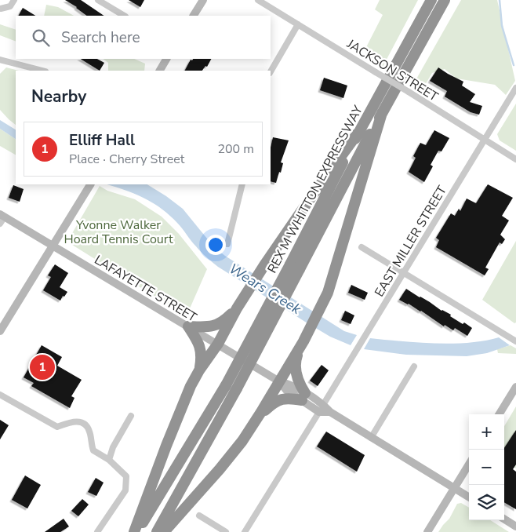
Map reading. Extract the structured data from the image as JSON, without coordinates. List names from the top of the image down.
{
  "streets": {
    "highway": ["REX M WHITTON EXPRESSWAY"],
    "main road": ["LAFAYETTE STREET"],
    "street": ["JACKSON STREET", "EAST MILLER STREET"]
  },
  "crossings": [
    ["JACKSON STREET", "EAST MILLER STREET"],
    ["EAST MILLER STREET", "LAFAYETTE STREET"]
  ],
  "water": ["Wears Creek"],
  "parks": ["Yvonne Walker Hoard Tennis Court"],
  "page": {
    "search": "Search here",
    "heading": "Nearby",
    "list": [
      {
        "mark": "1",
        "name": "Elliff Hall",
        "note": "Place · Cherry Street",
        "value": "200 m"
      }
    ],
    "pins": "1",
    "map_buttons": ["+", "−"]
  }
}
